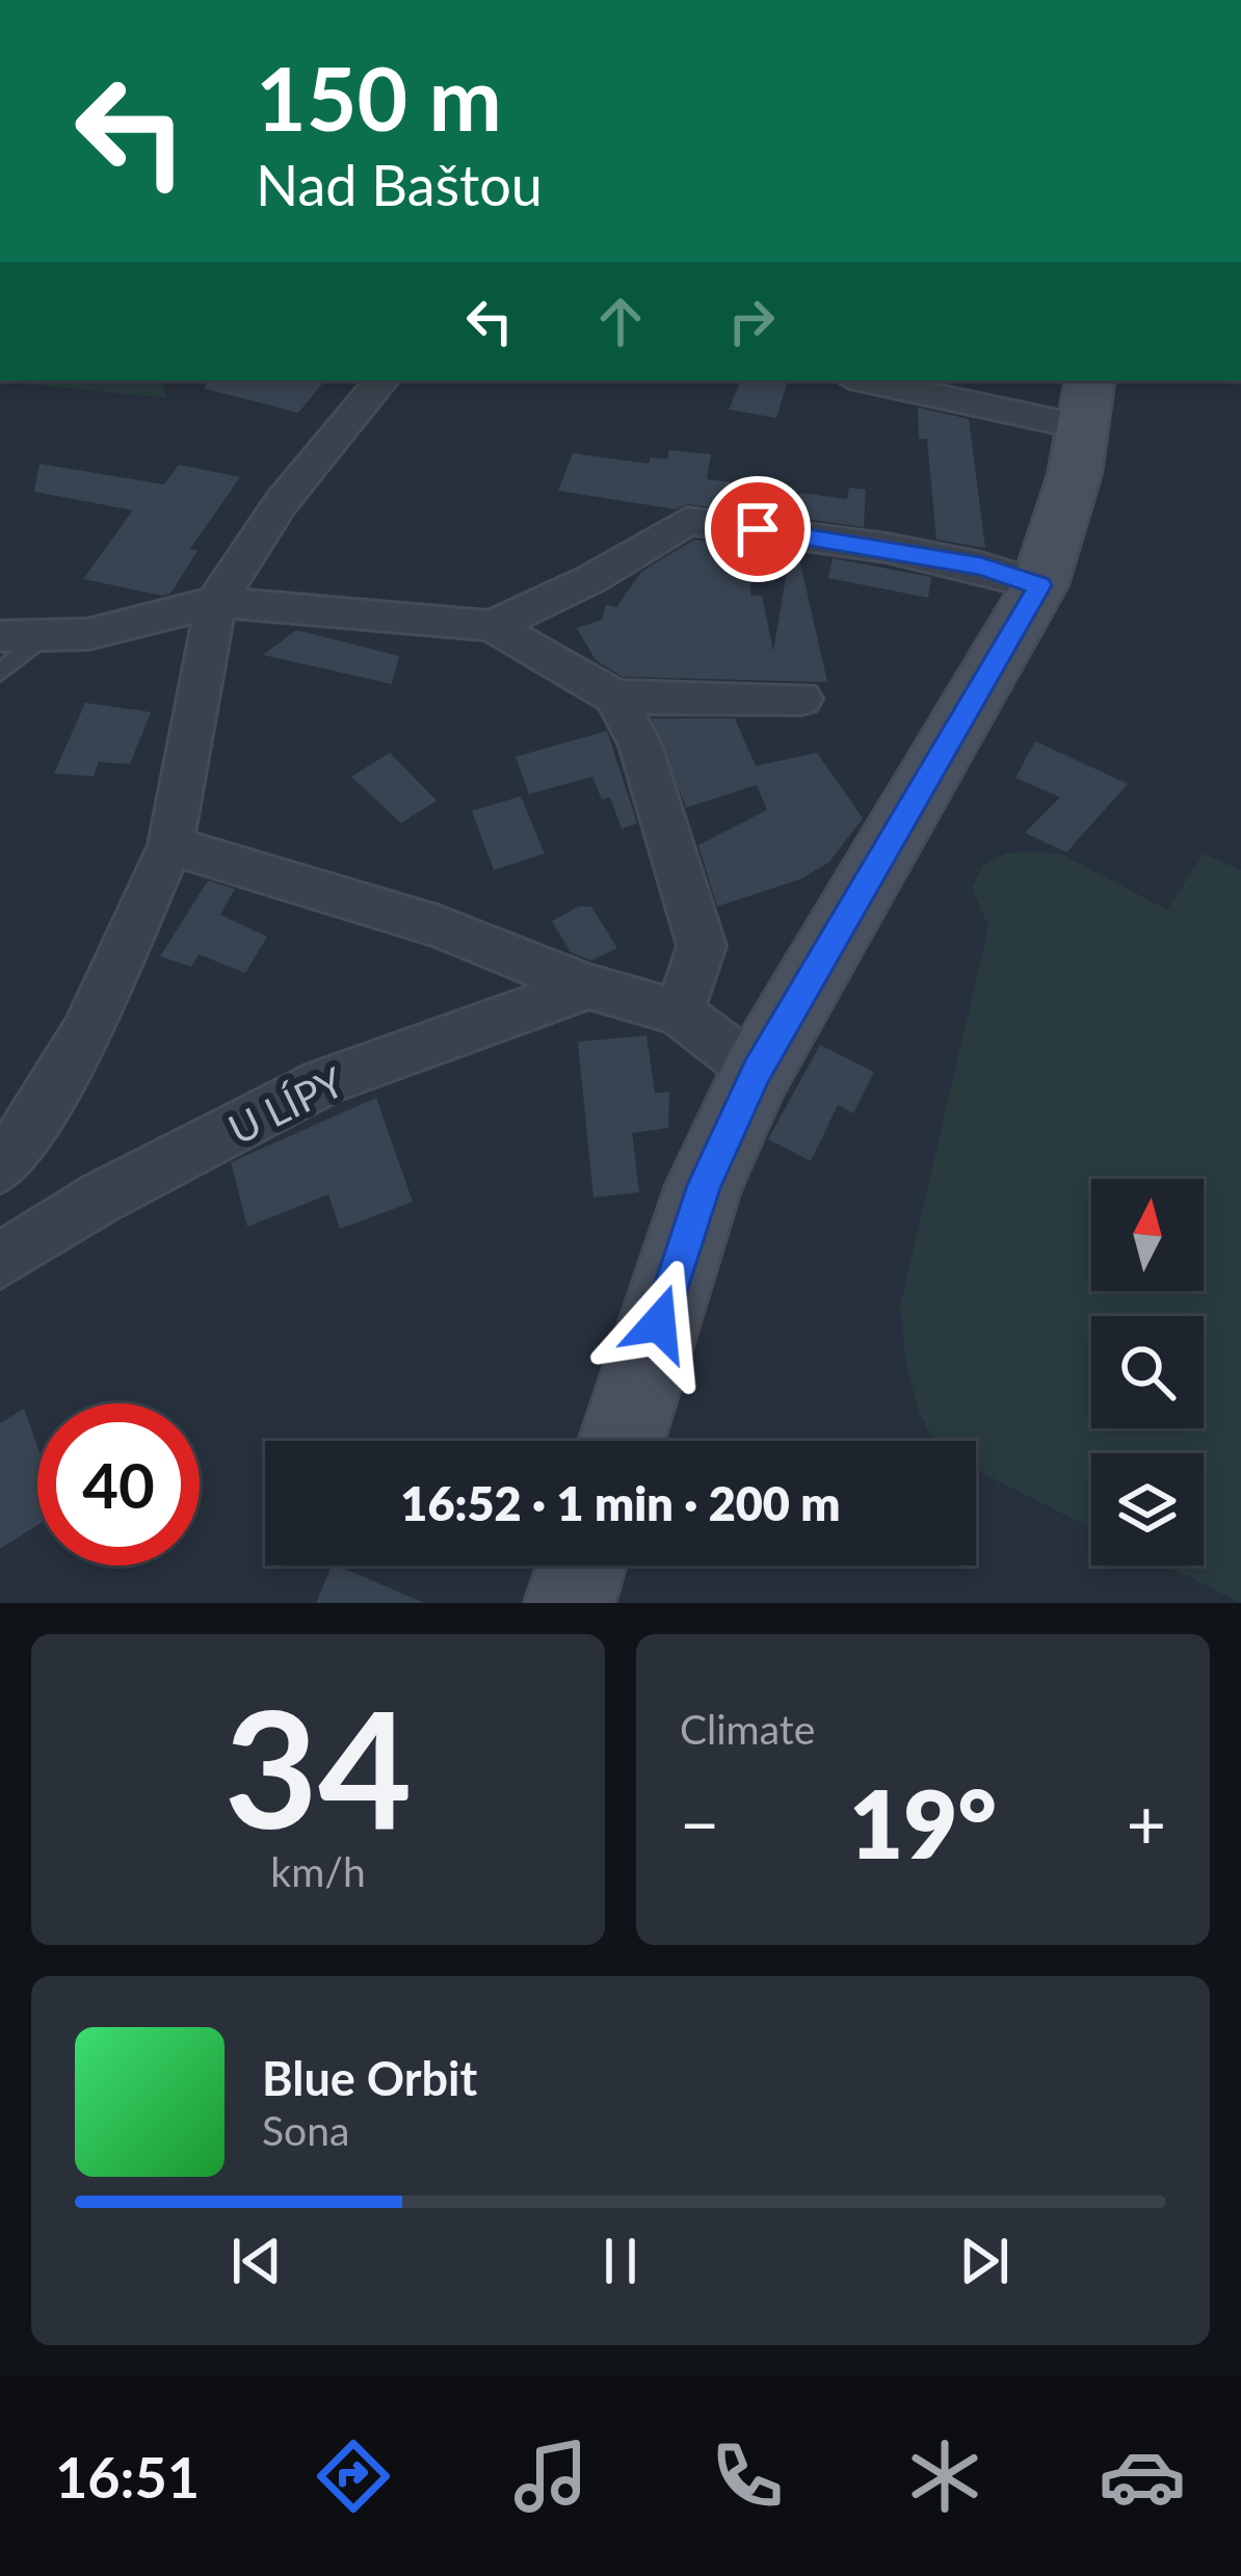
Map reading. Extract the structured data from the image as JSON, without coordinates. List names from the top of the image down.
{
  "streets": {
    "street": ["U LÍPY"]
  },
  "north": "top",
  "page": {
    "turn": ["150 m", "Nad Baštou"],
    "limit": "40",
    "trip": "16:52 · 1 min · 200 m",
    "tile": [
      ["34", "km/h"],
      "Climate"
    ],
    "heat": ["−", "19°", "+"],
    "song": ["Blue Orbit", "Sona"],
    "tabs": "16:51"
  }
}
